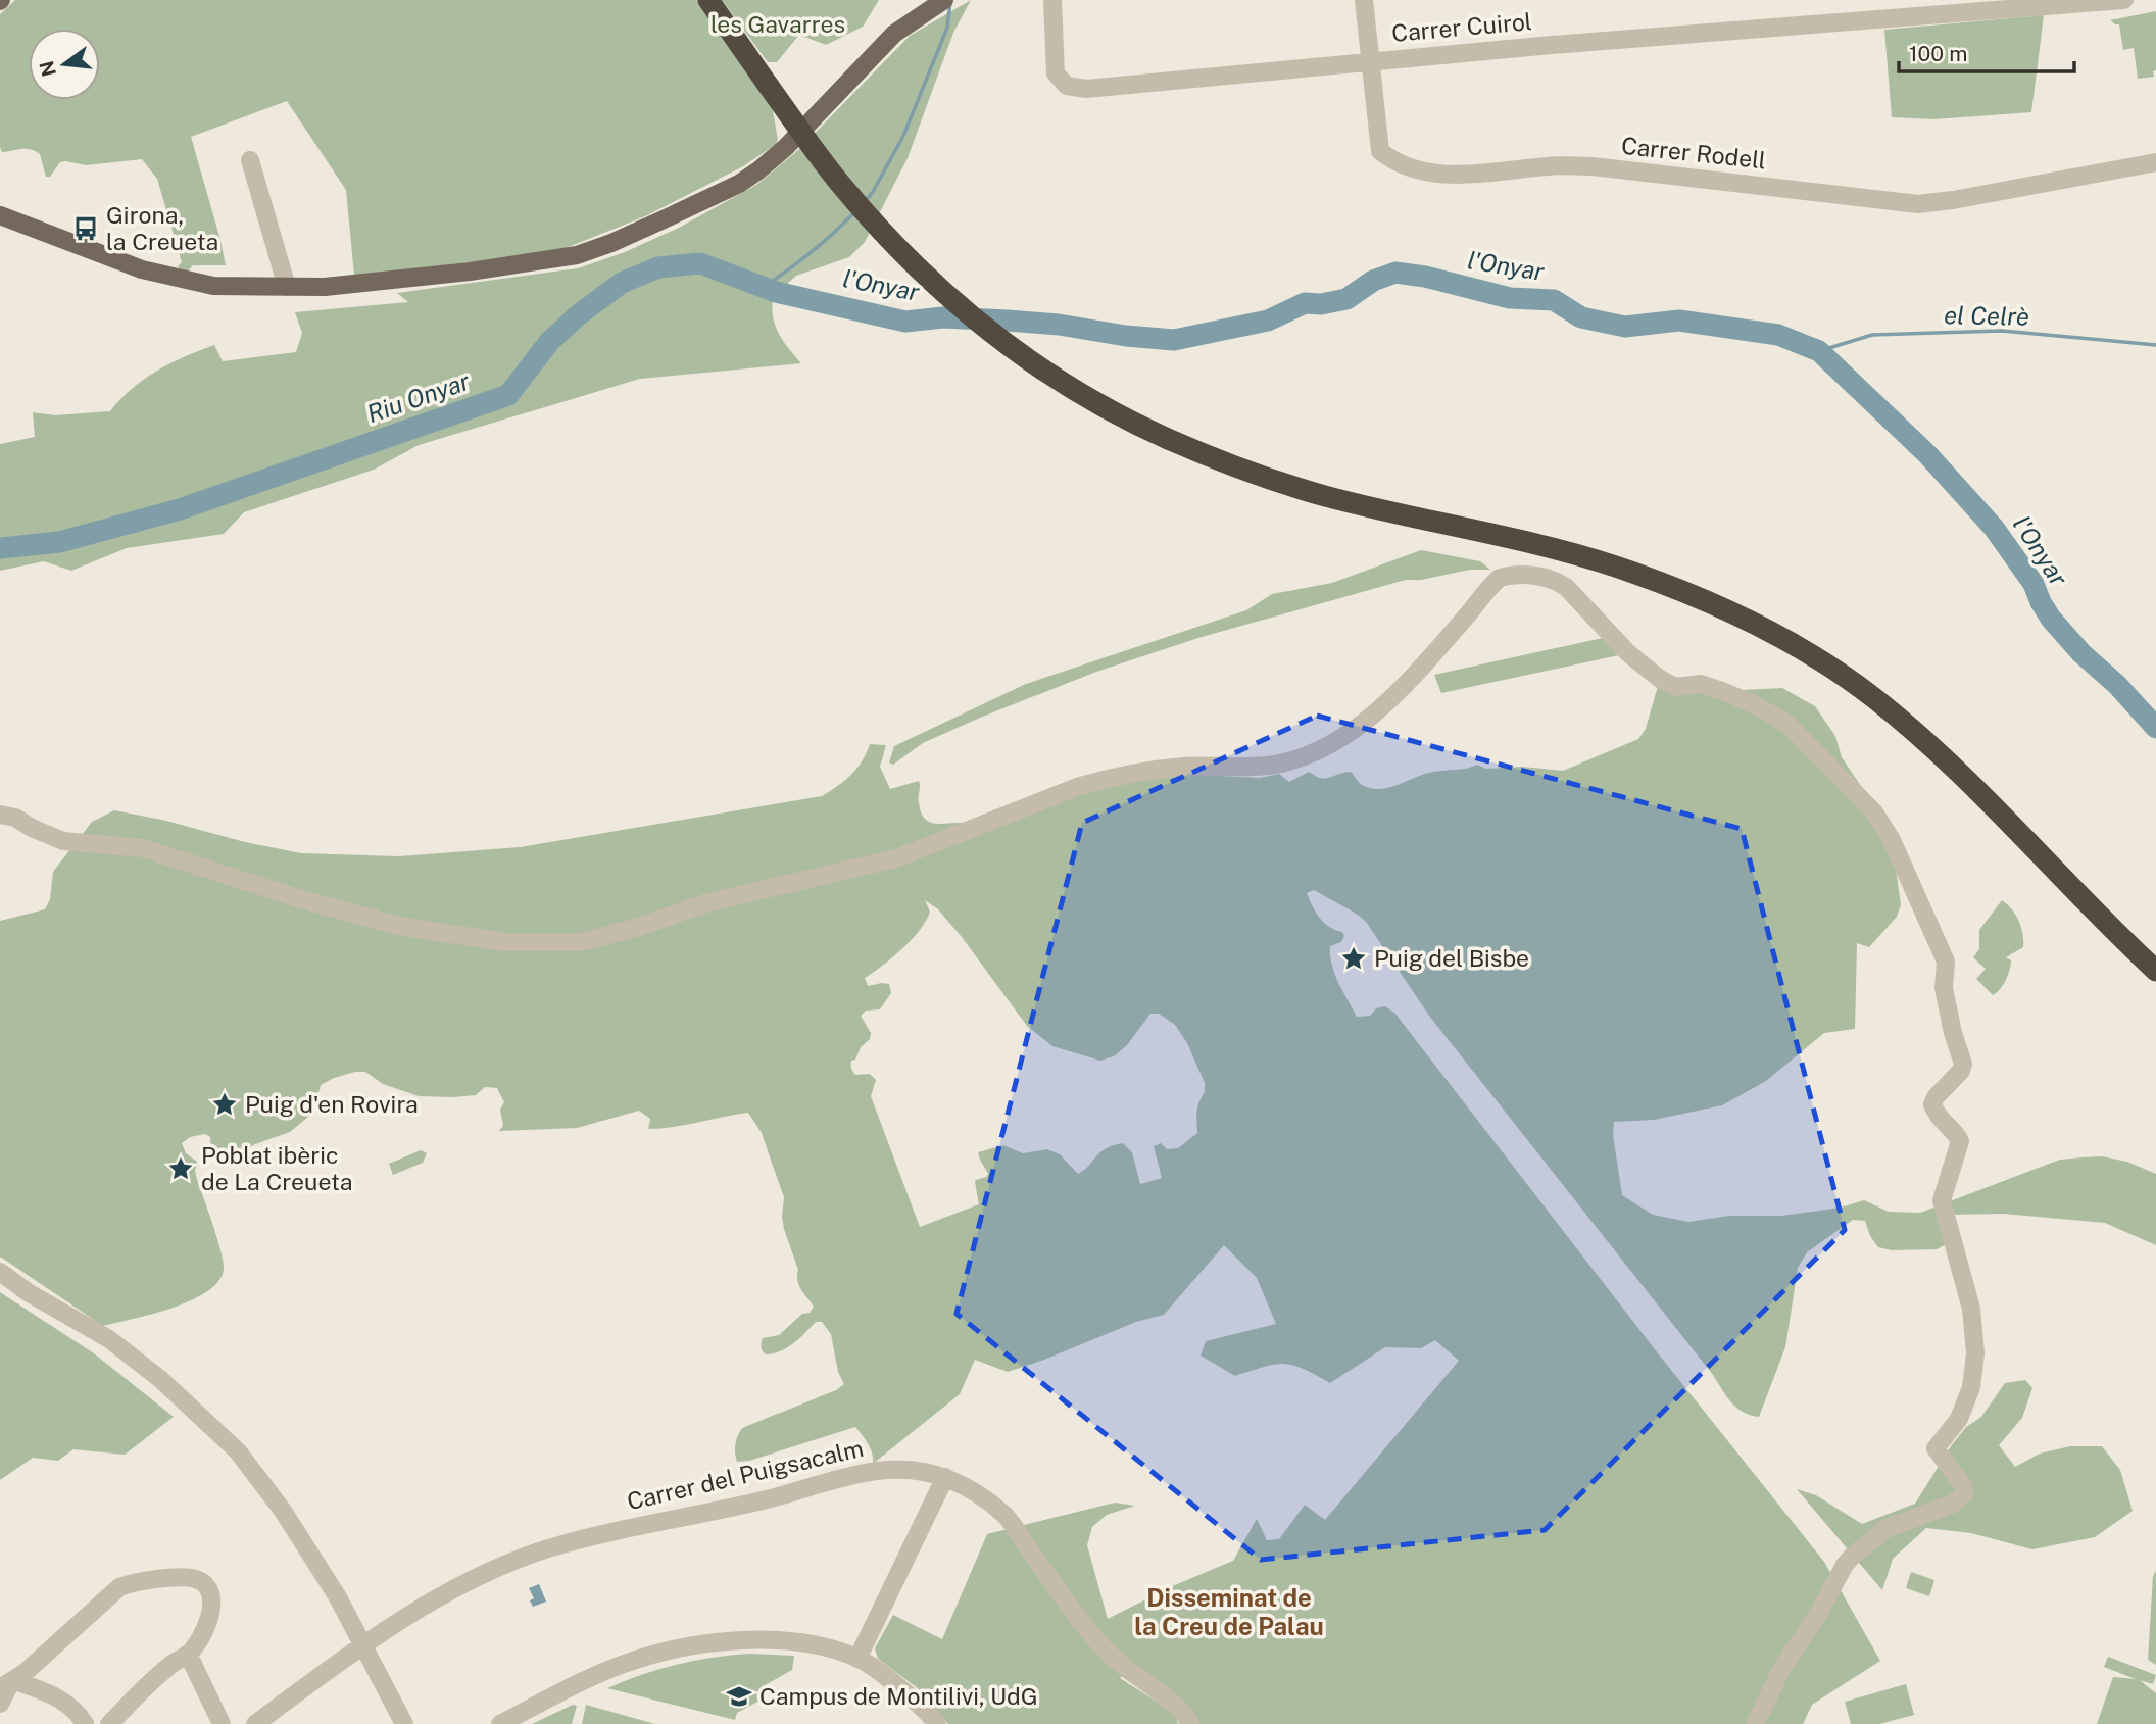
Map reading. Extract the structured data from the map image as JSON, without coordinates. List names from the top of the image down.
{
  "streets": {
    "street": ["Carrer Cuirol", "Carrer Rodell", "Carrer del Puigsacalm"]
  },
  "crossings": [
    ["Carrer Cuirol", "Carrer Rodell"]
  ],
  "districts": ["Disseminat de la Creu de Palau"],
  "water": ["l'Onyar", "el Celrè", "Riu Onyar"],
  "parks": ["les Gavarres"],
  "places": {
    "bus stop": ["Girona, la Creueta"],
    "place": ["Puig del Bisbe", "Puig d'en Rovira", "Poblat ibèric de La Creueta"],
    "school or university": ["Campus de Montilivi, UdG"]
  },
  "scale_bar": "100 m",
  "north": "left"
}
